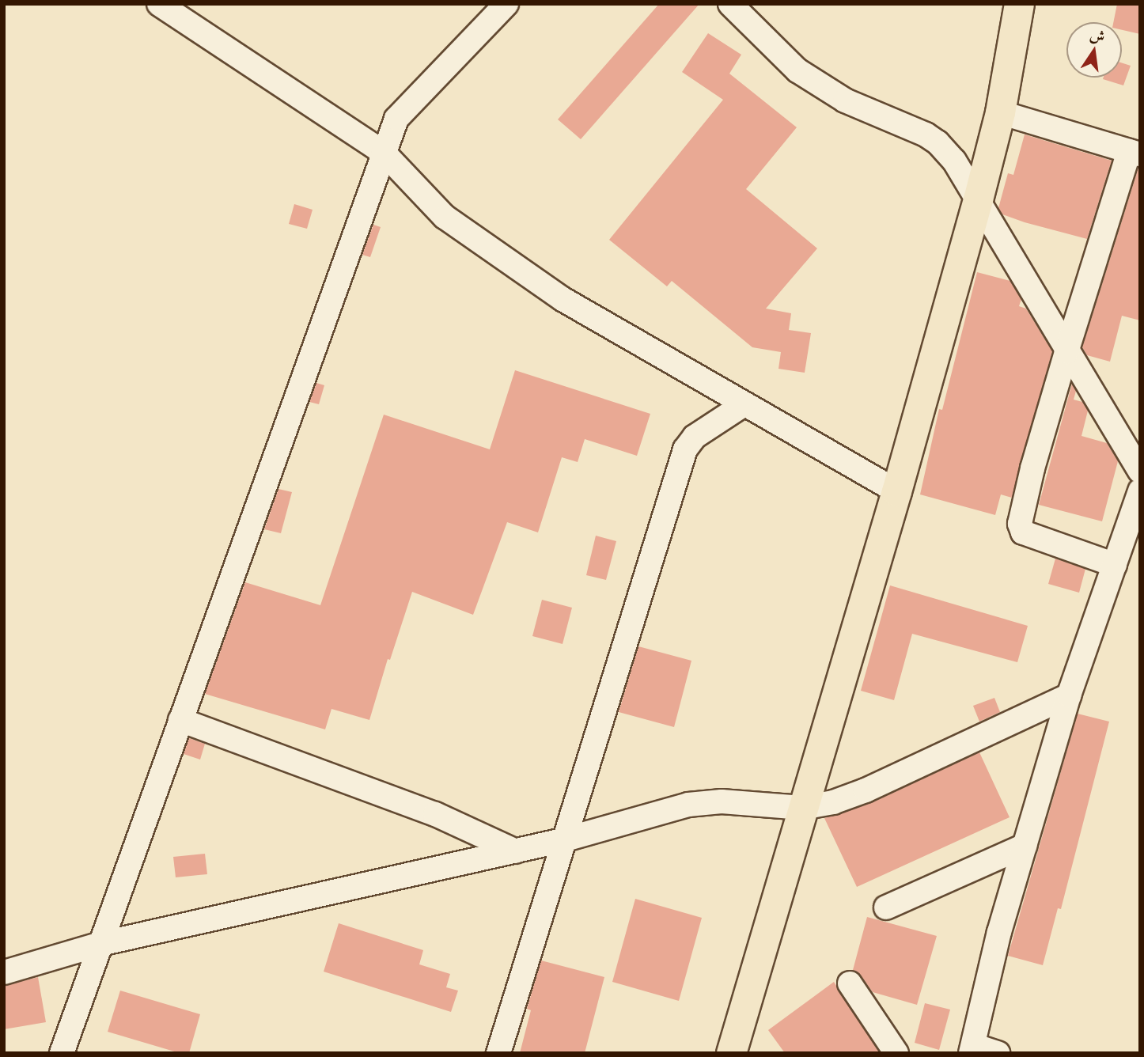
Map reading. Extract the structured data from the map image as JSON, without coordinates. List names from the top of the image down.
{
  "north": "top"
}
